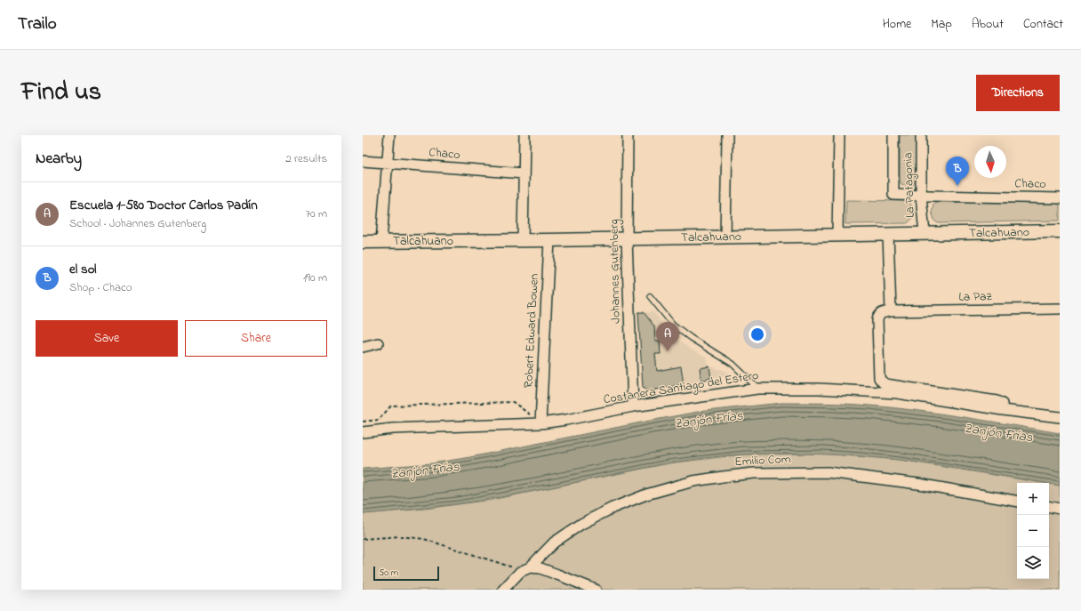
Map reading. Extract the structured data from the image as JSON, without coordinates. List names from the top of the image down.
{
  "streets": {
    "street": [
      "Chaco",
      "La Patagonia",
      "Talcahuano",
      "Johannes Gutenberg",
      "La Paz",
      "Robert Edward Bowen",
      "Costanera Santiago del Estero",
      "Emilio Com"
    ]
  },
  "crossings": [
    ["Chaco", "La Patagonia"],
    ["La Patagonia", "Talcahuano"],
    ["Talcahuano", "Johannes Gutenberg"],
    ["Talcahuano", "Robert Edward Bowen"],
    ["Johannes Gutenberg", "Costanera Santiago del Estero"],
    ["Robert Edward Bowen", "Costanera Santiago del Estero"]
  ],
  "water": ["Zanjón Frías"],
  "scale_bar": "50 m",
  "north": "bottom",
  "page": {
    "header": "Trailo",
    "nav": [
      "Home",
      "Map",
      "About",
      "Contact"
    ],
    "title": "Find us",
    "buttons": [
      "Directions",
      ["Save", "Share"]
    ],
    "heading": ["Nearby", "2 results"],
    "pins": ["B", "A"],
    "list": [
      {
        "mark": "A",
        "name": "Escuela 1-580 Doctor Carlos Padín",
        "note": "School · Johannes Gutenberg",
        "value": "70 m"
      },
      {
        "mark": "B",
        "name": "el sol",
        "note": "Shop · Chaco",
        "value": "190 m"
      }
    ],
    "map_buttons": ["+", "−"],
    "scale": "50 m"
  }
}
